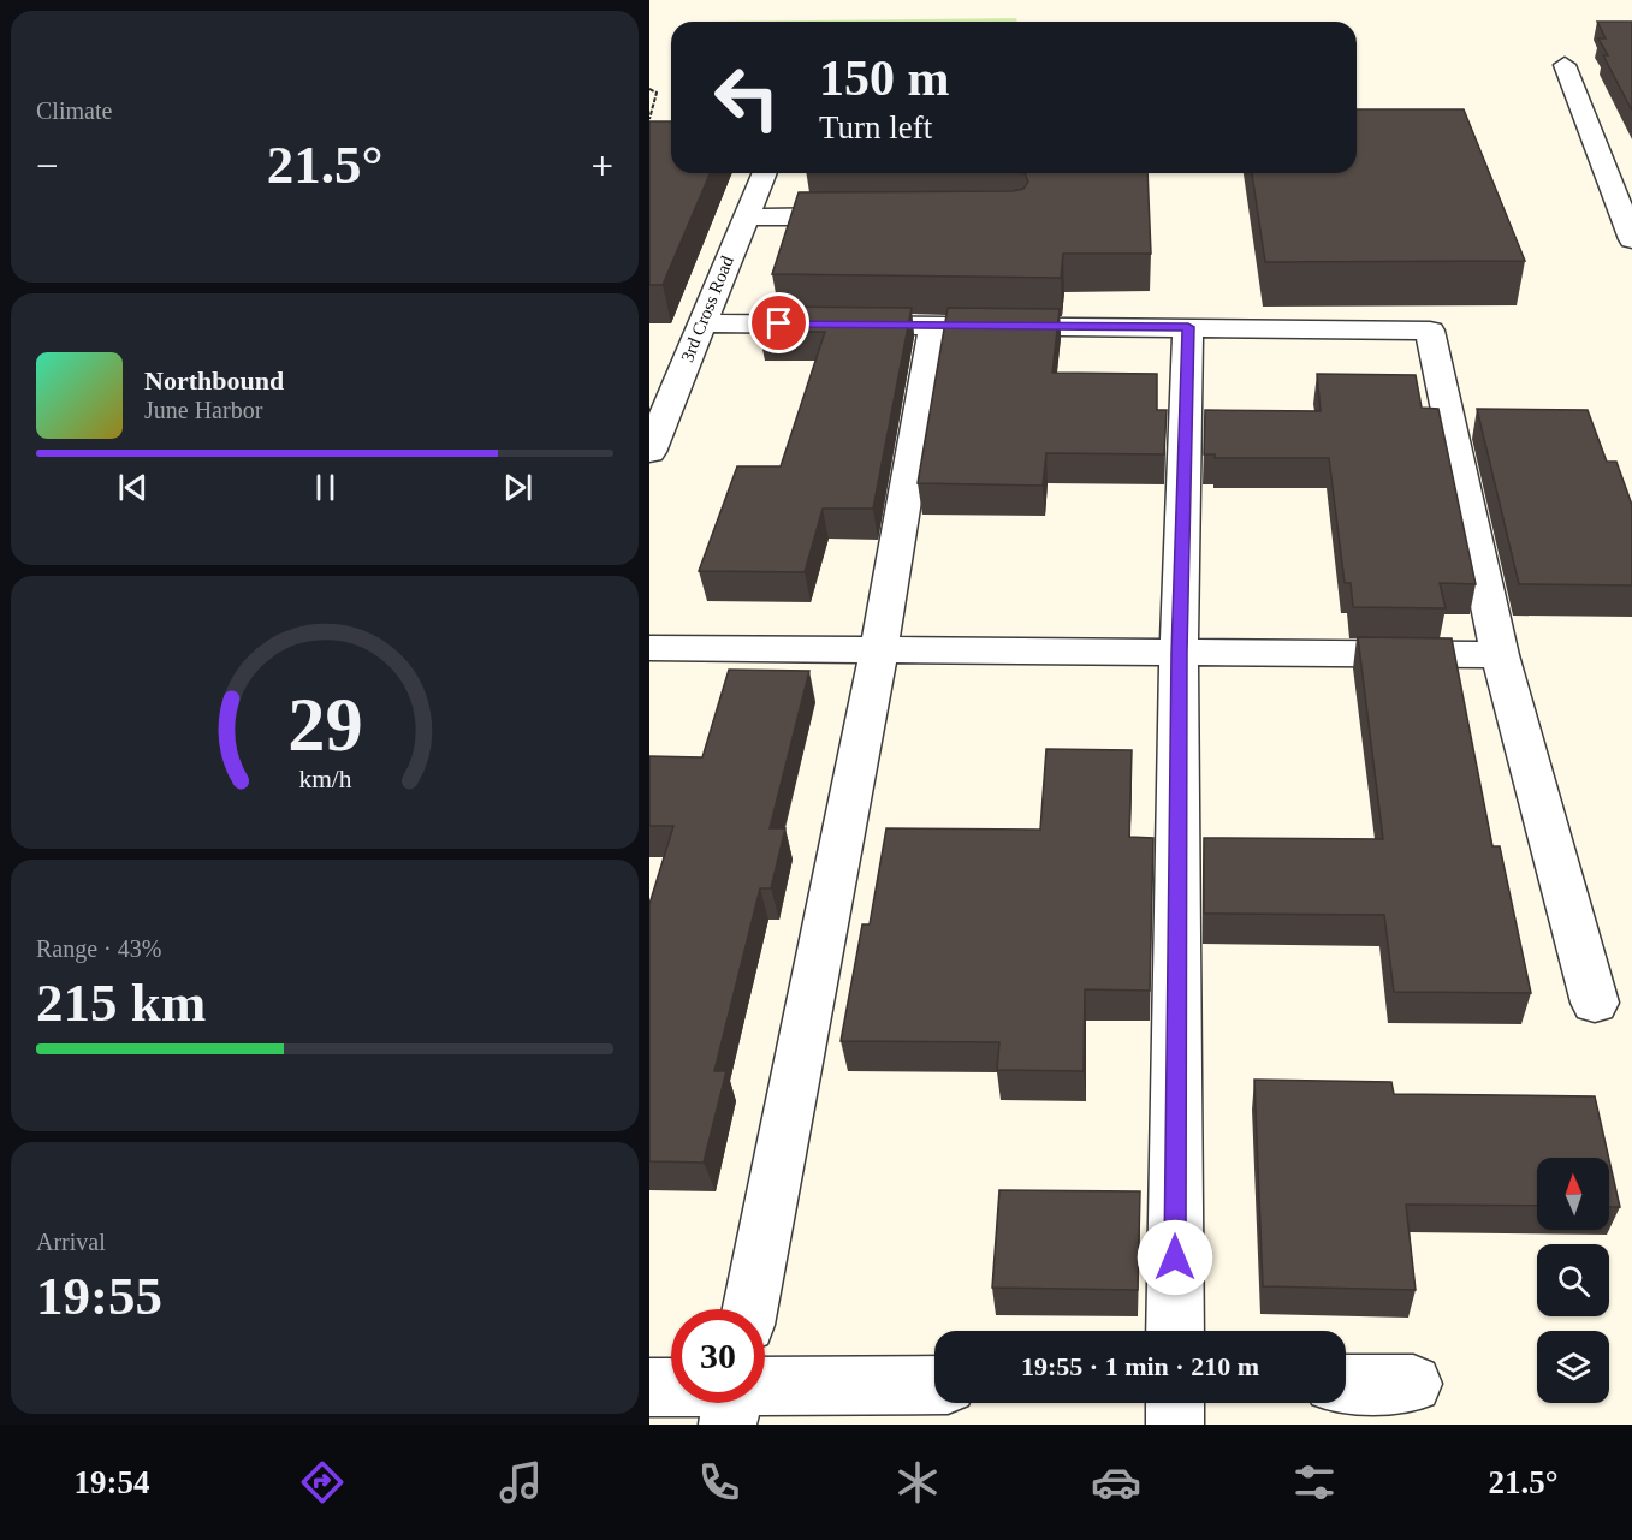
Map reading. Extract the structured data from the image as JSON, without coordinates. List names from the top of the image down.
{
  "streets": {
    "street": ["3rd Cross Road"]
  },
  "north": "top",
  "page": {
    "tile": [
      "Climate",
      ["Range · 43%", "215 km"],
      ["Arrival", "19:55"]
    ],
    "turn": ["150 m", "Turn left"],
    "heat": ["−", "21.5°", "+"],
    "song": ["Northbound", "June Harbor"],
    "limit": "30",
    "trip": "19:55 · 1 min · 210 m",
    "tabs": ["19:54", "21.5°"],
    "gauge": ["29", "km/h"]
  }
}
